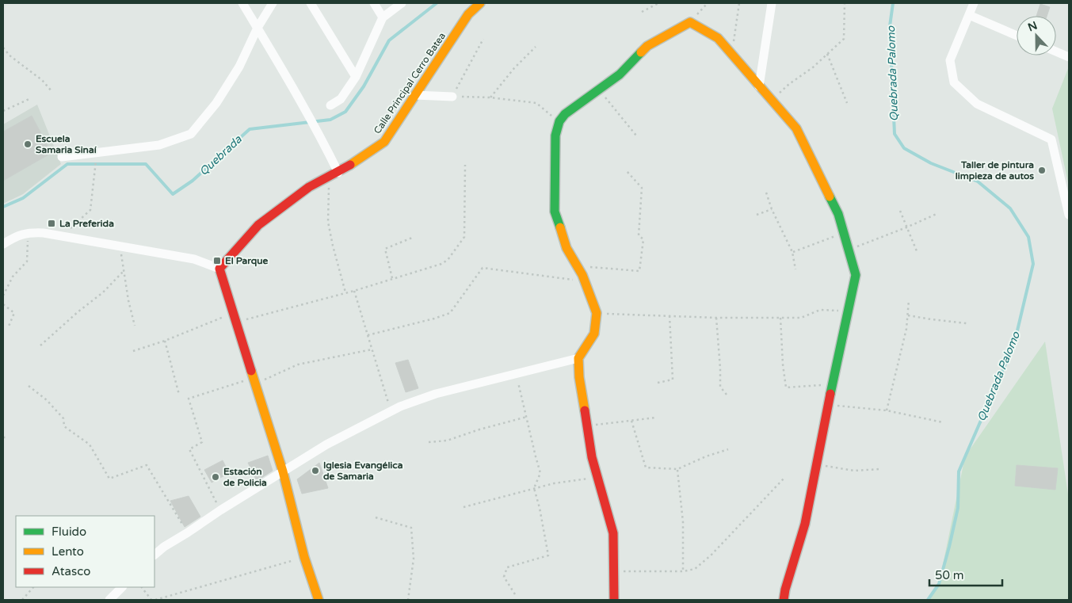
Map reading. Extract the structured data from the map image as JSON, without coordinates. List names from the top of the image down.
{
  "streets": {
    "street": ["Calle Principal Cerro Batea"]
  },
  "water": ["Quebrada Palomo", "Quebrada"],
  "places": {
    "other": [
      "Escuela Samaria Sinaí",
      "Taller de pintura limpieza de autos",
      "Iglesia Evangélica de Samaria",
      "Estación de Policia"
    ],
    "transit": ["La Preferida", "El Parque"]
  },
  "legend": ["Fluido", "Lento", "Atasco"],
  "scale_bar": "50 m",
  "north": "top"
}
